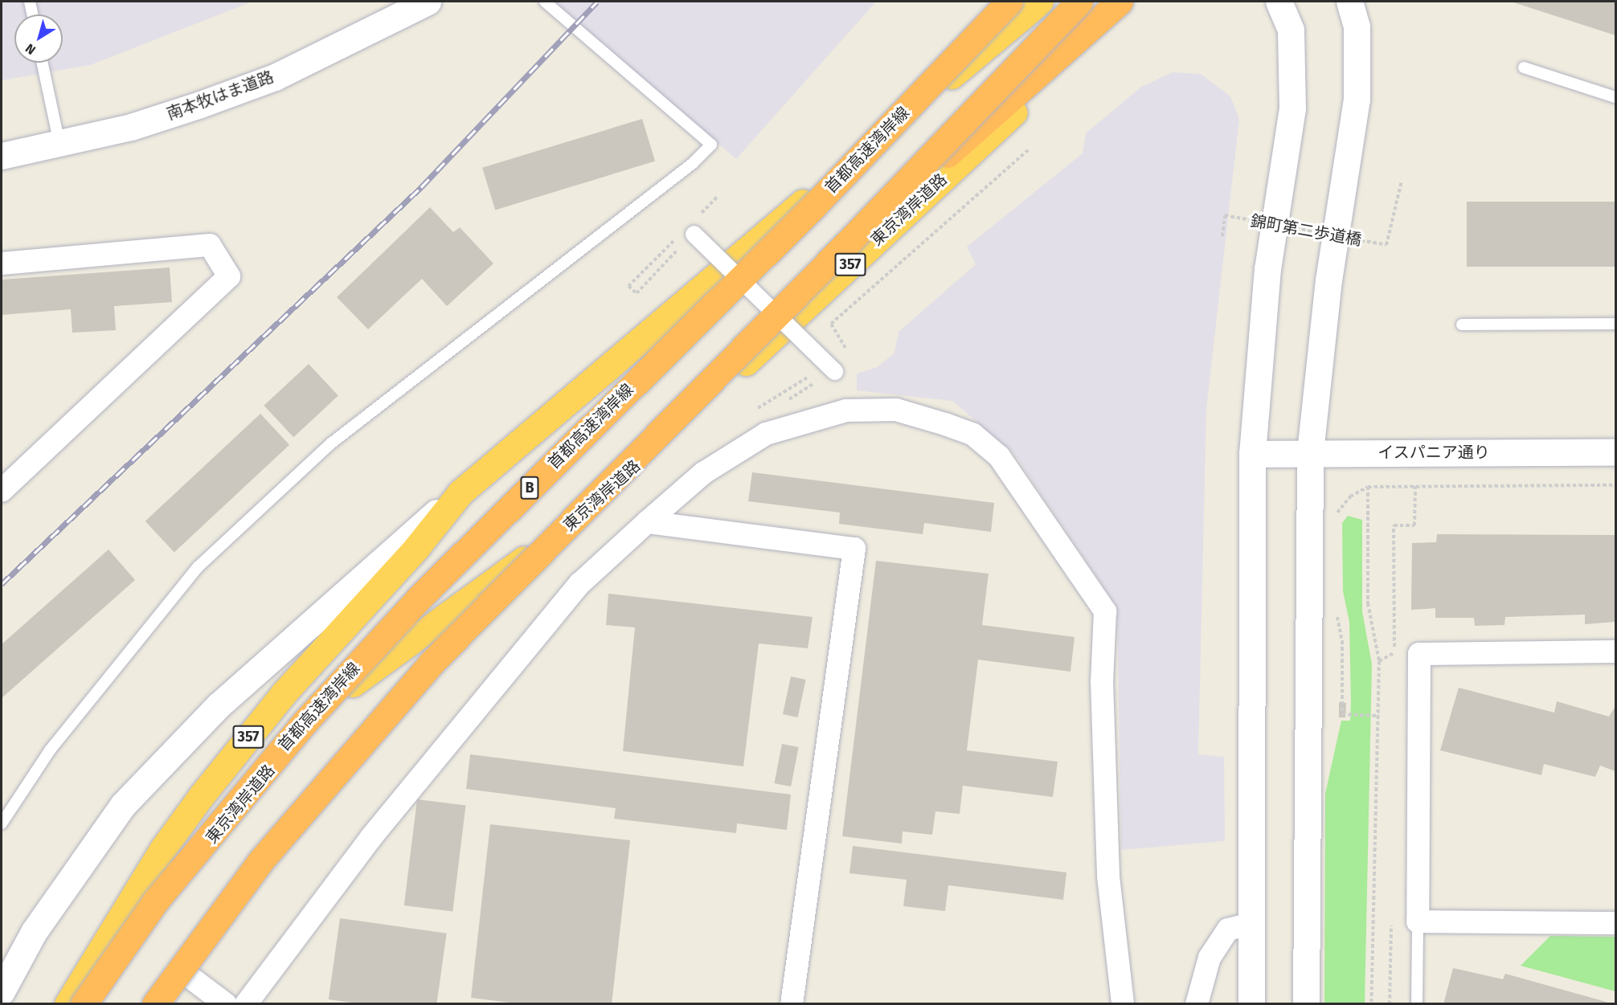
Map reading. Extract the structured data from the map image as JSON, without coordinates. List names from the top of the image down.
{
  "streets": {
    "highway": [
      "首都高速湾岸線",
      "東京湾岸道路",
      "357",
      "B"
    ],
    "street": ["南本牧はま道路", "イスパニア通り"],
    "path": ["錦町第二歩道橋"]
  },
  "north": "bottom left"
}
